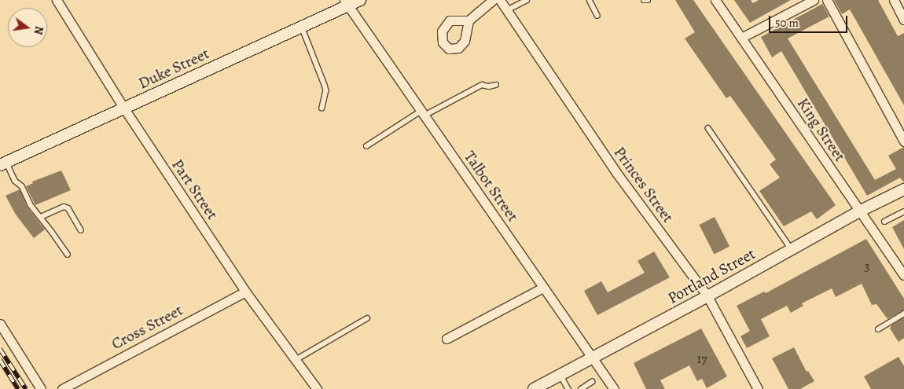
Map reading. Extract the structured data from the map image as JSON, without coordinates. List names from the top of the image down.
{
  "streets": {
    "street": [
      "Duke Street",
      "King Street",
      "Princes Street",
      "Talbot Street",
      "Part Street",
      "Portland Street",
      "Cross Street"
    ]
  },
  "crossings": [
    ["Duke Street", "Talbot Street"],
    ["Duke Street", "Part Street"],
    ["King Street", "Portland Street"],
    ["Princes Street", "Portland Street"],
    ["Talbot Street", "Portland Street"],
    ["Part Street", "Cross Street"]
  ],
  "house_numbers": ["3", "17"],
  "scale_bar": "50 m",
  "north": "right"
}
